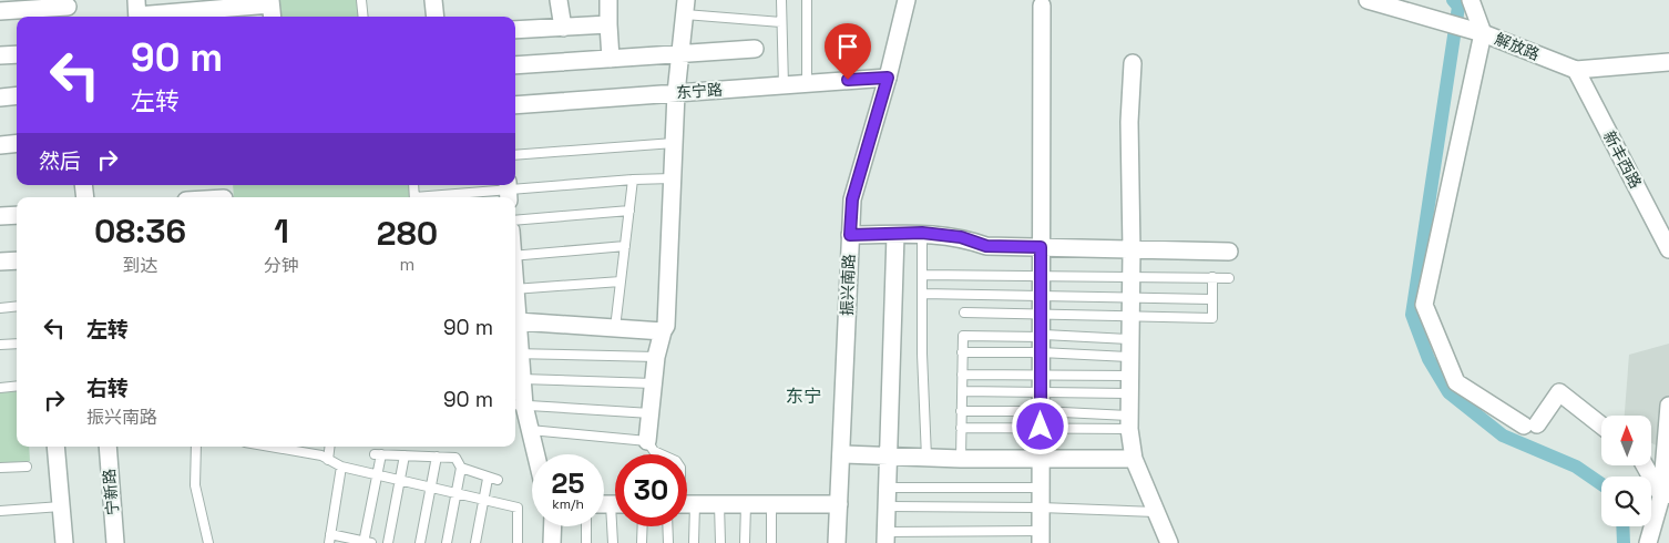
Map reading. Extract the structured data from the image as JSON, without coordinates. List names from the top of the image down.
{
  "streets": {
    "street": [
      "解放路",
      "东宁路",
      "新丰西路",
      "振兴南路",
      "宁新路"
    ]
  },
  "crossings": [
    ["解放路", "新丰西路"],
    ["东宁路", "振兴南路"]
  ],
  "districts": ["东宁"],
  "north": "top",
  "page": {
    "turn": ["90 m", "左转"],
    "then": "然后",
    "eta": [
      "08:36",
      "到达",
      "1",
      "分钟",
      "280",
      "m"
    ],
    "list": [
      {
        "name": "左转",
        "value": "90 m"
      },
      {
        "name": "右转",
        "note": "振兴南路",
        "value": "90 m"
      }
    ],
    "speed": "25 km/h",
    "limit": "30"
  }
}
